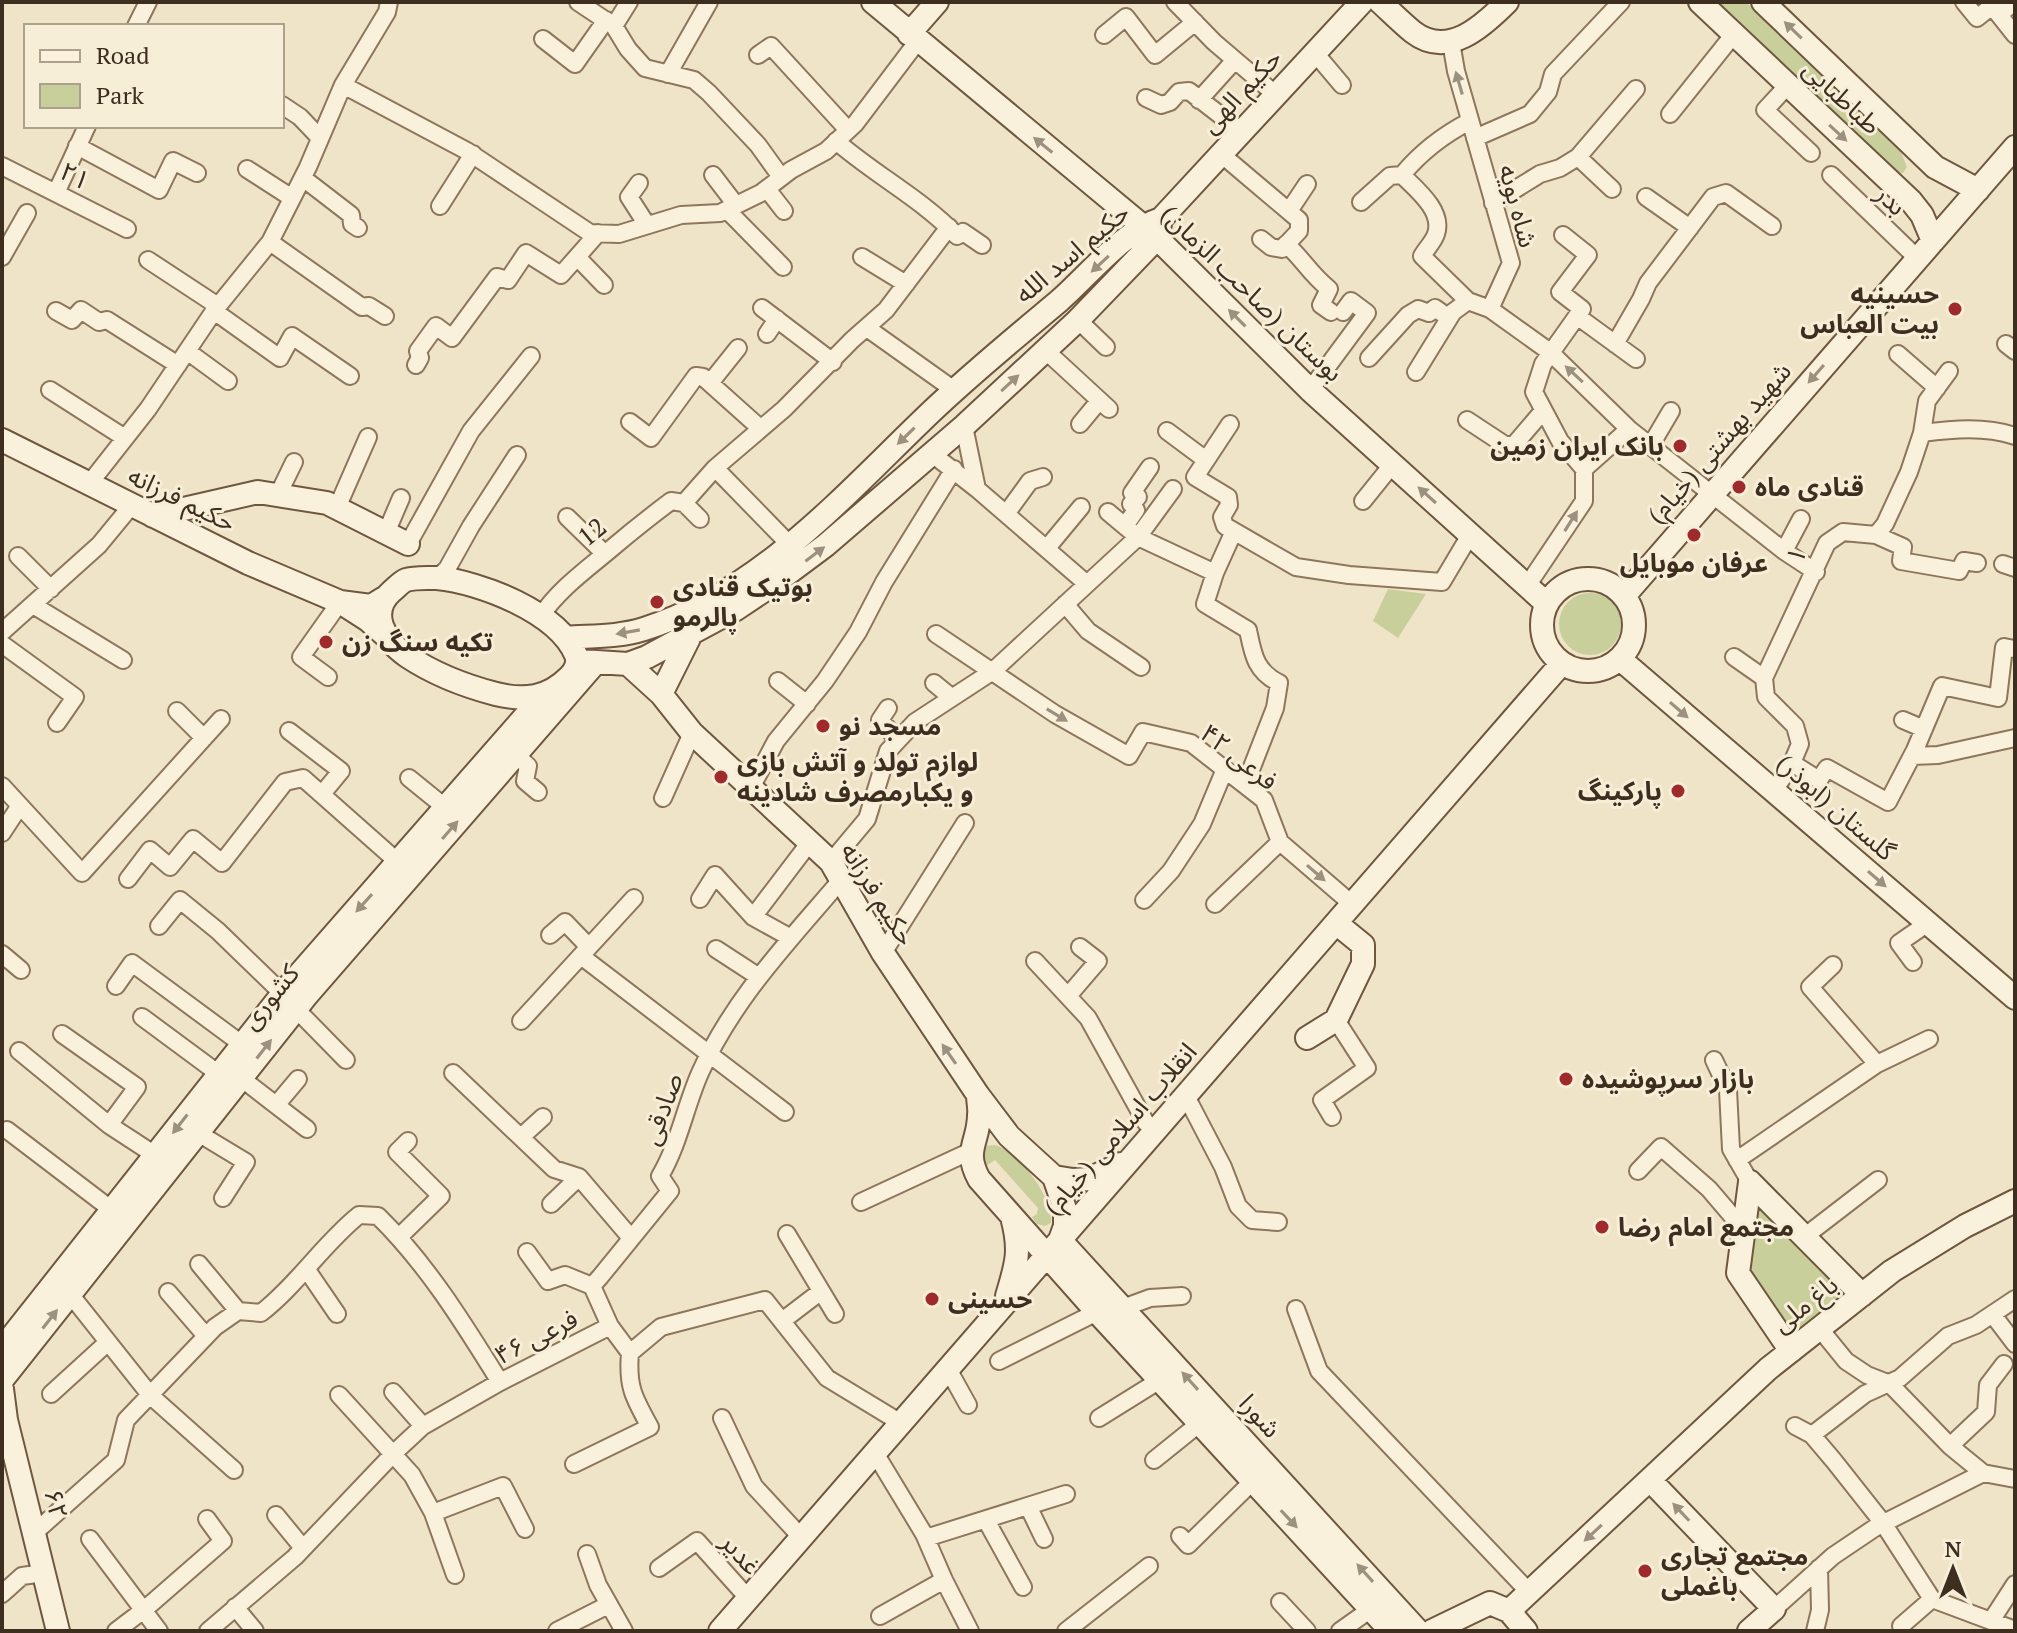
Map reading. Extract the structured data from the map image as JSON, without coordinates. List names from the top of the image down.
{
  "streets": {
    "main road": [
      "حکیم الهی",
      "طباطبایی",
      "حکیم اسد الله",
      "بوستان (صاحب الزمان)",
      "شهید بهشتی (خیام)",
      "حکیم فرزانه",
      "گلستان (ابوذر)",
      "کشوری",
      "انقلاب اسلامی (خیام)",
      "باغ ملی",
      "شورا",
      "۶۲"
    ],
    "street": [
      "۲۱",
      "بدر",
      "شاه بویه",
      "12",
      "۱",
      "فرعی ۴۲",
      "صادقی",
      "فرعی ۴۶",
      "غدیر"
    ]
  },
  "crossings": [
    ["حکیم الهی", "حکیم اسد الله"],
    ["حکیم الهی", "بوستان (صاحب الزمان)"],
    ["طباطبایی", "شهید بهشتی (خیام)"],
    ["بدر", "شهید بهشتی (خیام)"],
    ["حکیم اسد الله", "بوستان (صاحب الزمان)"],
    ["حکیم اسد الله", "حکیم فرزانه"],
    ["بوستان (صاحب الزمان)", "شهید بهشتی (خیام)"],
    ["بوستان (صاحب الزمان)", "گلستان (ابوذر)"],
    ["بوستان (صاحب الزمان)", "انقلاب اسلامی (خیام)"],
    ["شهید بهشتی (خیام)", "گلستان (ابوذر)"],
    ["شهید بهشتی (خیام)", "انقلاب اسلامی (خیام)"],
    ["حکیم فرزانه", "صادقی"],
    ["فرعی ۴۲", "انقلاب اسلامی (خیام)"],
    ["گلستان (ابوذر)", "انقلاب اسلامی (خیام)"],
    ["انقلاب اسلامی (خیام)", "شورا"],
    ["انقلاب اسلامی (خیام)", "غدیر"]
  ],
  "one_way": ["بوستان (صاحب الزمان)", "شهید بهشتی (خیام)", "گلستان (ابوذر)"],
  "places": [
    "حسینیه بیت العباس",
    "بانک ایران زمین",
    "قنادی ماه",
    "عرفان موبایل",
    "بوتیک قنادی پالرمو",
    "تکیه سنگ زن",
    "مسجد نو",
    "لوازم تولد و آتش بازی و یکبارمصرف شادینه",
    "پارکینگ",
    "بازار سرپوشیده",
    "مجتمع امام رضا",
    "حسینی",
    "مجتمع تجاری باغملی"
  ],
  "legend": ["Road", "Park"],
  "north": "top"
}
